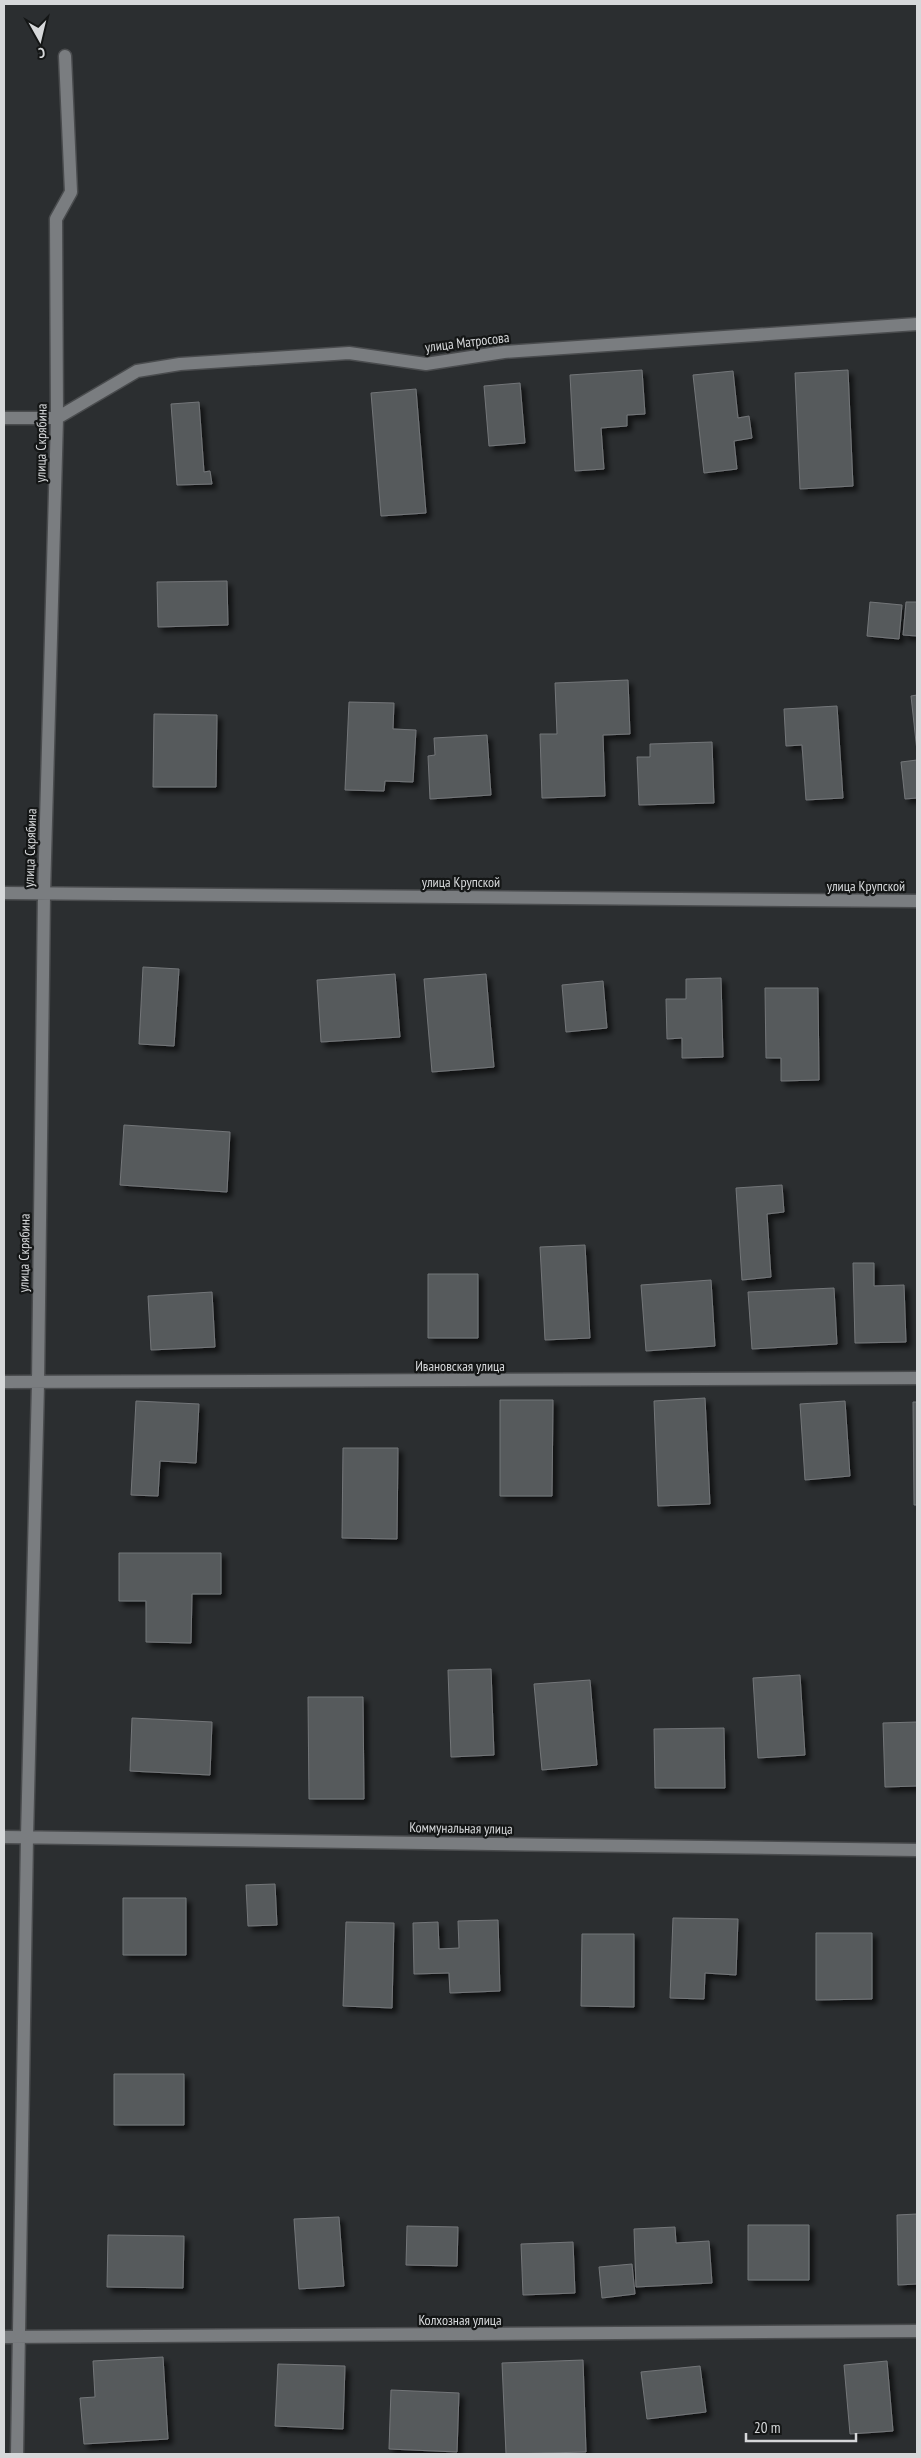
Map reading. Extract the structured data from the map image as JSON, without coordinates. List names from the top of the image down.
{
  "streets": {
    "street": [
      "улица Матросова",
      "улица Скрябина",
      "улица Крупской",
      "Ивановская улица",
      "Коммунальная улица",
      "Колхозная улица"
    ]
  },
  "crossings": [
    ["улица Матросова", "улица Скрябина"],
    ["улица Скрябина", "улица Крупской"],
    ["улица Скрябина", "Ивановская улица"],
    ["улица Скрябина", "Коммунальная улица"],
    ["улица Скрябина", "Колхозная улица"]
  ],
  "scale_bar": "20 m",
  "north": "bottom"
}
